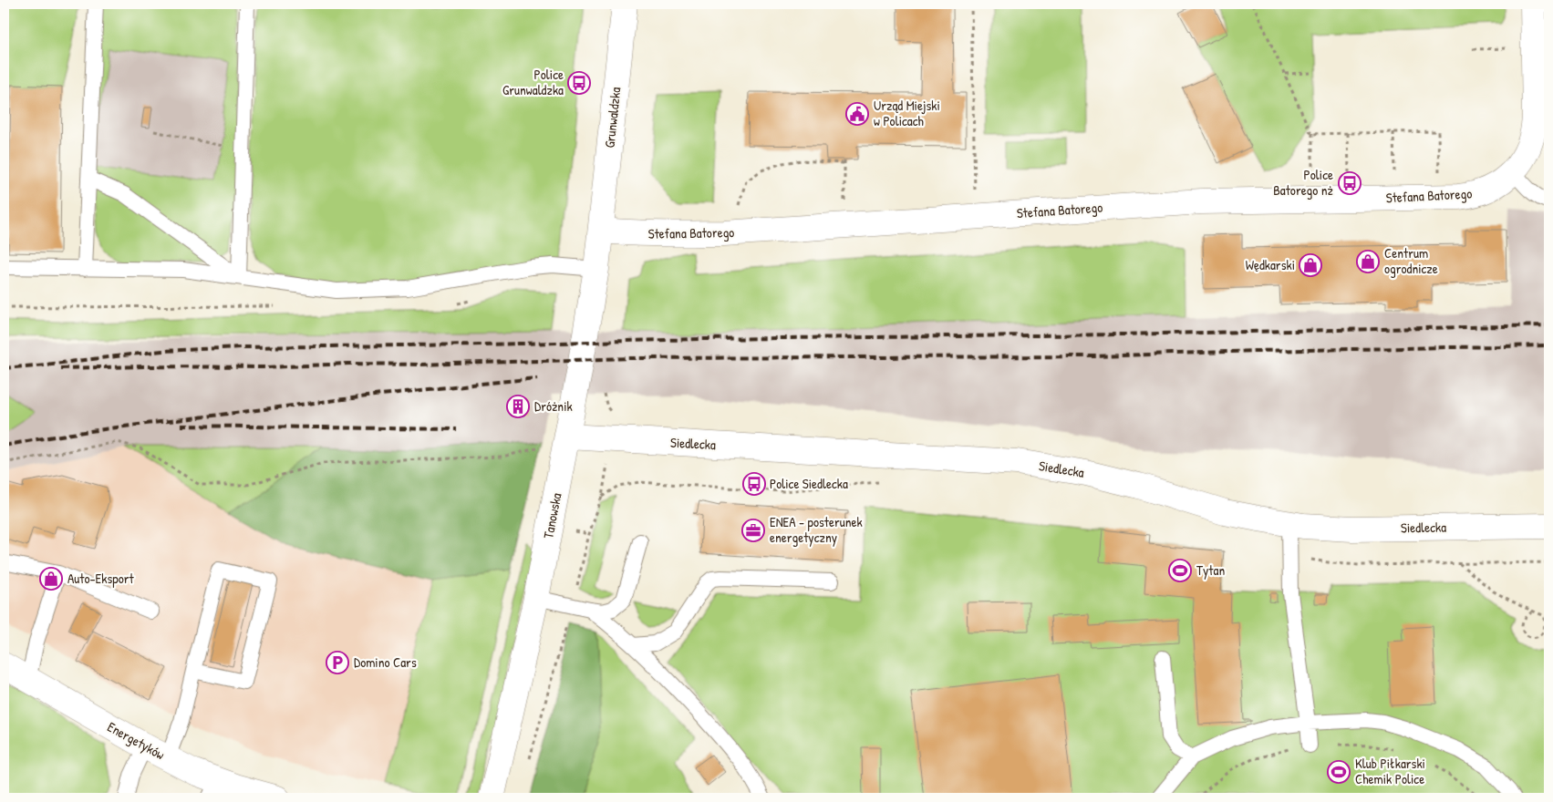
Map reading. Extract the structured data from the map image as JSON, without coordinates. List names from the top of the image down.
{
  "streets": {
    "street": [
      "Grunwaldzka",
      "Stefana Batorego",
      "Siedlecka",
      "Tanowska",
      "Energetyków"
    ]
  },
  "crossings": [
    ["Grunwaldzka", "Stefana Batorego"],
    ["Grunwaldzka", "Tanowska"],
    ["Stefana Batorego", "Tanowska"],
    ["Siedlecka", "Tanowska"]
  ],
  "places": {
    "bus stop": ["Police Grunwaldzka", "Police Batorego nż", "Police Siedlecka"],
    "public building": ["Urząd Miejski w Policach"],
    "shop": ["Centrum ogrodnicze", "Wędkarski", "Auto-Eksport"],
    "building": ["Dróżnik"],
    "office": ["ENEA - posterunek energetyczny"],
    "sports": ["Tytan", "Klub Piłkarski Chemik Police"],
    "parking": ["Domino Cars"]
  }
}
